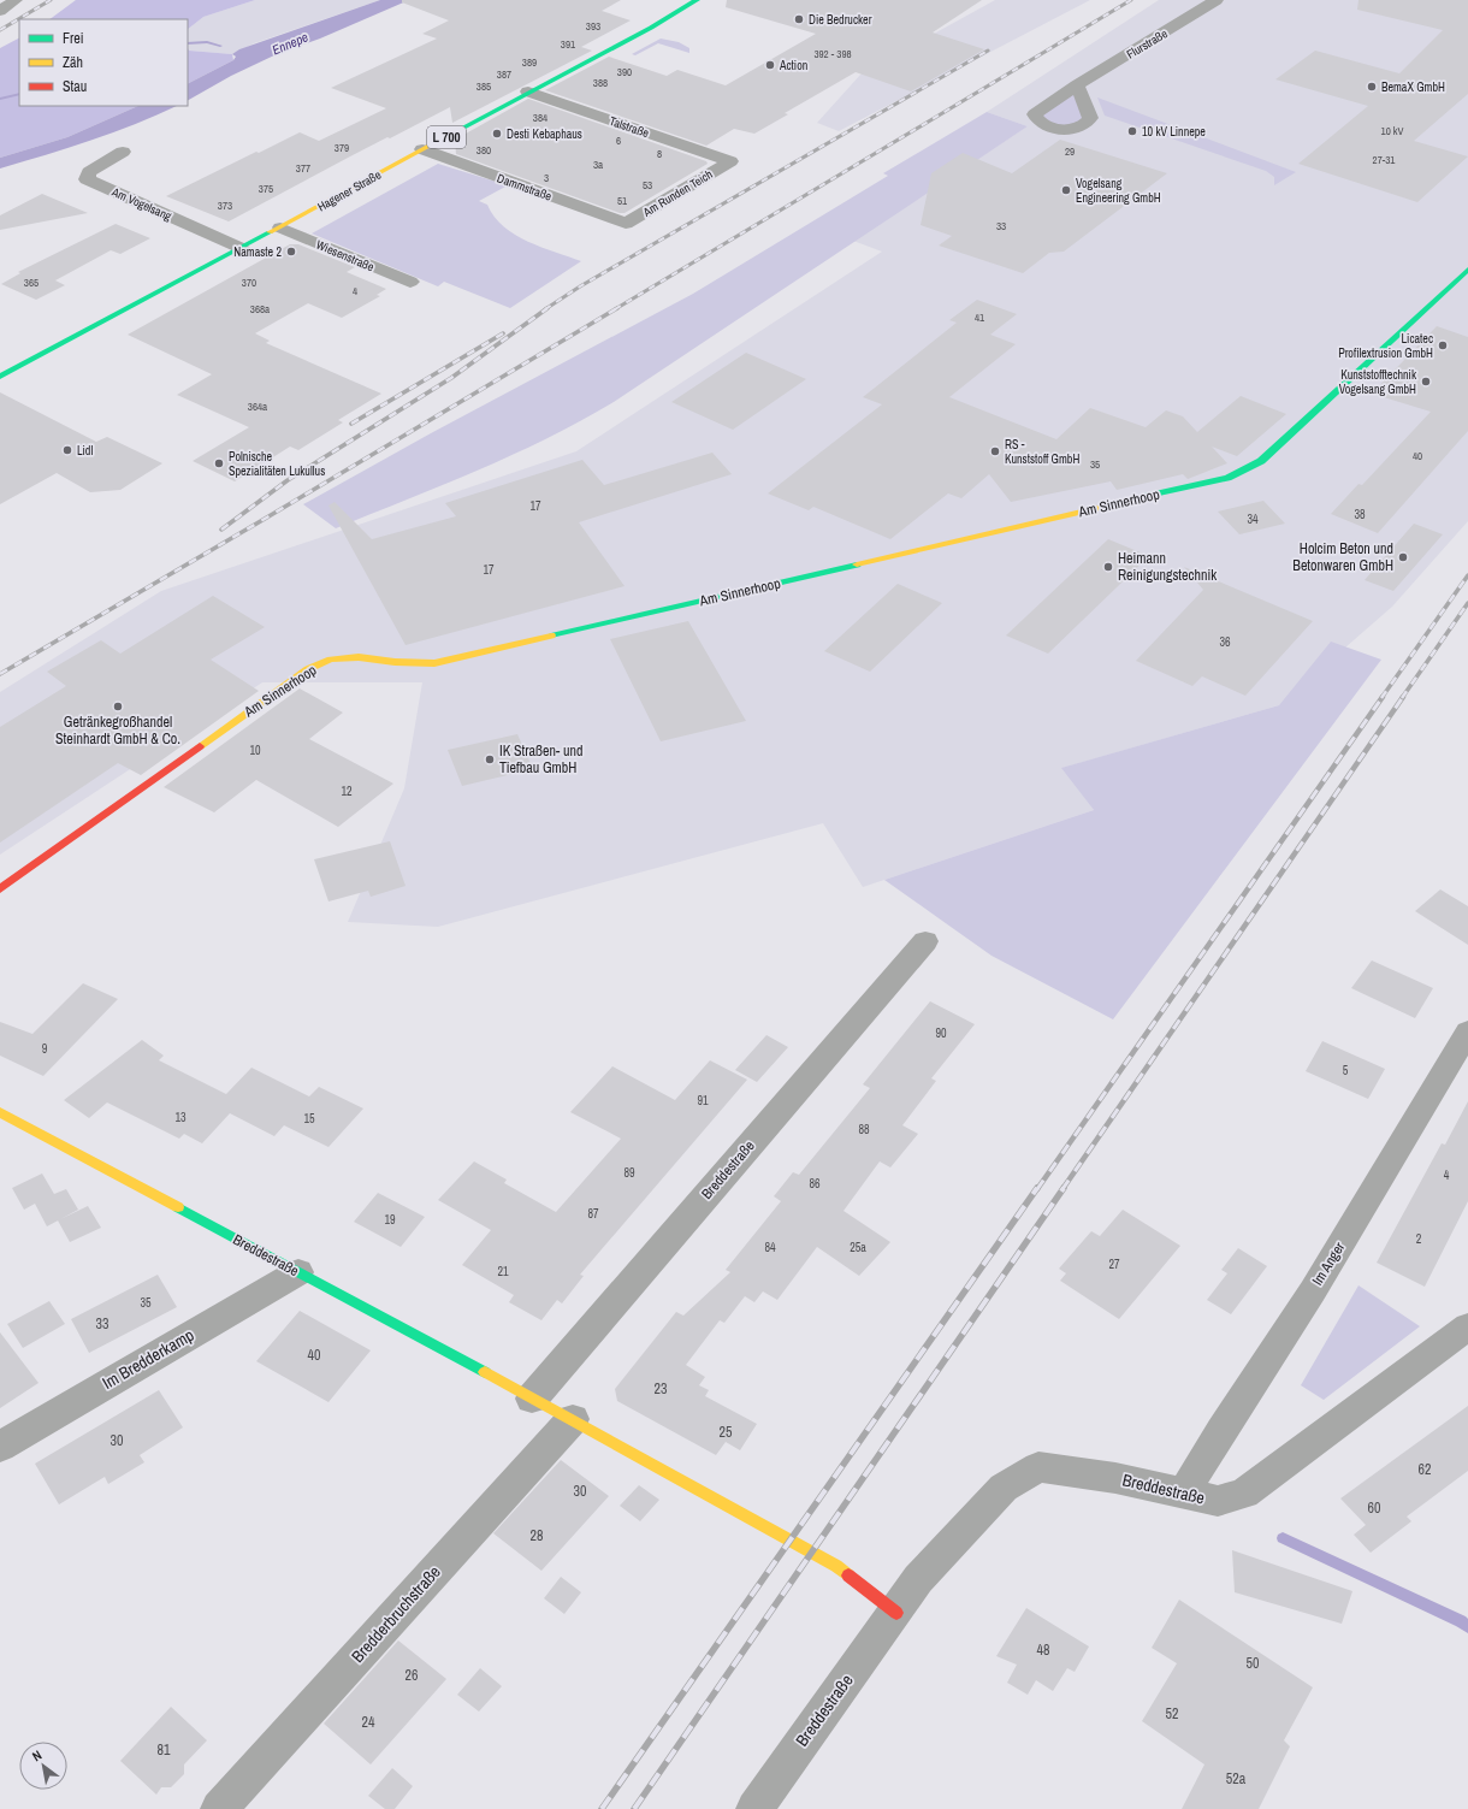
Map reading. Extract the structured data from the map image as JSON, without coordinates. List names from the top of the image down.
{
  "streets": {
    "street": [
      "Flurstraße",
      "Talstraße",
      "L 700",
      "Dammstraße",
      "Hagener Straße",
      "Am Runden Teich",
      "Am Vogelsang",
      "Wiesenstraße",
      "Am Sinnerhoop",
      "Breddestraße",
      "Im Anger",
      "Im Bredderkamp",
      "Bredderbruchstraße"
    ]
  },
  "crossings": [
    ["Talstraße", "Hagener Straße"],
    ["Talstraße", "Am Runden Teich"],
    ["Dammstraße", "Hagener Straße"],
    ["Dammstraße", "Am Runden Teich"],
    ["Hagener Straße", "Am Vogelsang"],
    ["Hagener Straße", "Wiesenstraße"],
    ["Breddestraße", "Im Anger"],
    ["Breddestraße", "Im Bredderkamp"],
    ["Breddestraße", "Bredderbruchstraße"]
  ],
  "water": ["Ennepe"],
  "places": [
    "Die Bedrucker",
    "Action",
    "BemaX GmbH",
    "10 kV Linnepe",
    "Desti Kebaphaus",
    "Vogelsang Engineering GmbH",
    "Namaste 2",
    "Licatec Profilextrusion GmbH",
    "Kunststofftechnik Vogelsang GmbH",
    "Lidl",
    "RS - Kunststoff GmbH",
    "Polnische Spezialitäten Lukullus",
    "Holcim Beton und Betonwaren GmbH",
    "Heimann Reinigungstechnik",
    "Getränkegroßhandel Steinhardt GmbH & Co.",
    "IK Straßen- und Tiefbau GmbH"
  ],
  "house_numbers": [
    "393",
    "391",
    "392 - 398",
    "389",
    "390",
    "387",
    "388",
    "385",
    "384",
    "10 kV",
    "6",
    "379",
    "380",
    "29",
    "8",
    "27-31",
    "3a",
    "377",
    "3",
    "53",
    "375",
    "51",
    "373",
    "33",
    "365",
    "370",
    "4",
    "368a",
    "41",
    "364a",
    "40",
    "35",
    "17",
    "38",
    "34",
    "17",
    "36",
    "10",
    "12",
    "90",
    "9",
    "5",
    "91",
    "13",
    "15",
    "88",
    "89",
    "4",
    "86",
    "87",
    "19",
    "2",
    "84",
    "25a",
    "27",
    "21",
    "35",
    "33",
    "40",
    "23",
    "25",
    "30",
    "62",
    "30",
    "60",
    "28",
    "48",
    "50",
    "26",
    "52",
    "24",
    "81",
    "52a"
  ],
  "legend": ["Frei", "Zäh", "Stau"],
  "north": "top left"
}
